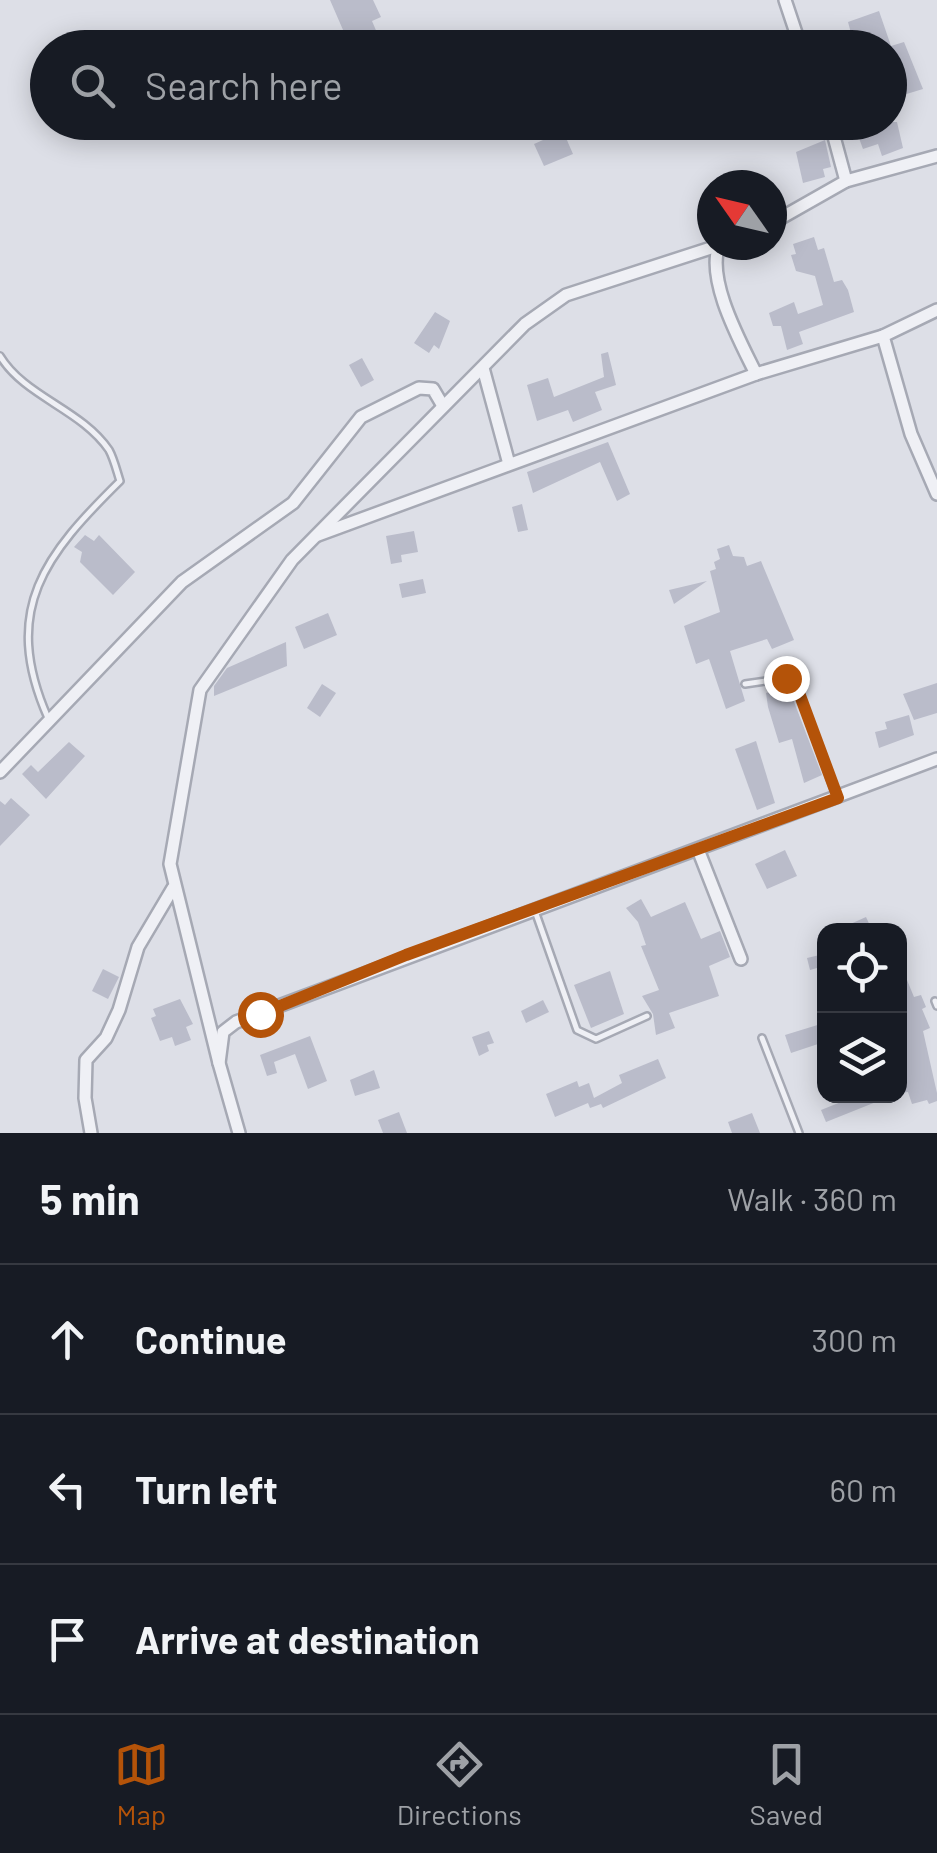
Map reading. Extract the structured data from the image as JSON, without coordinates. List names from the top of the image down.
{
  "north": "top left",
  "page": {
    "search": "Search here",
    "heading": ["5 min", "Walk · 360 m"],
    "list": [
      ["Continue", "300 m"],
      ["Turn left", "60 m"],
      "Arrive at destination"
    ],
    "nav": ["Map", "Directions", "Saved"]
  }
}
